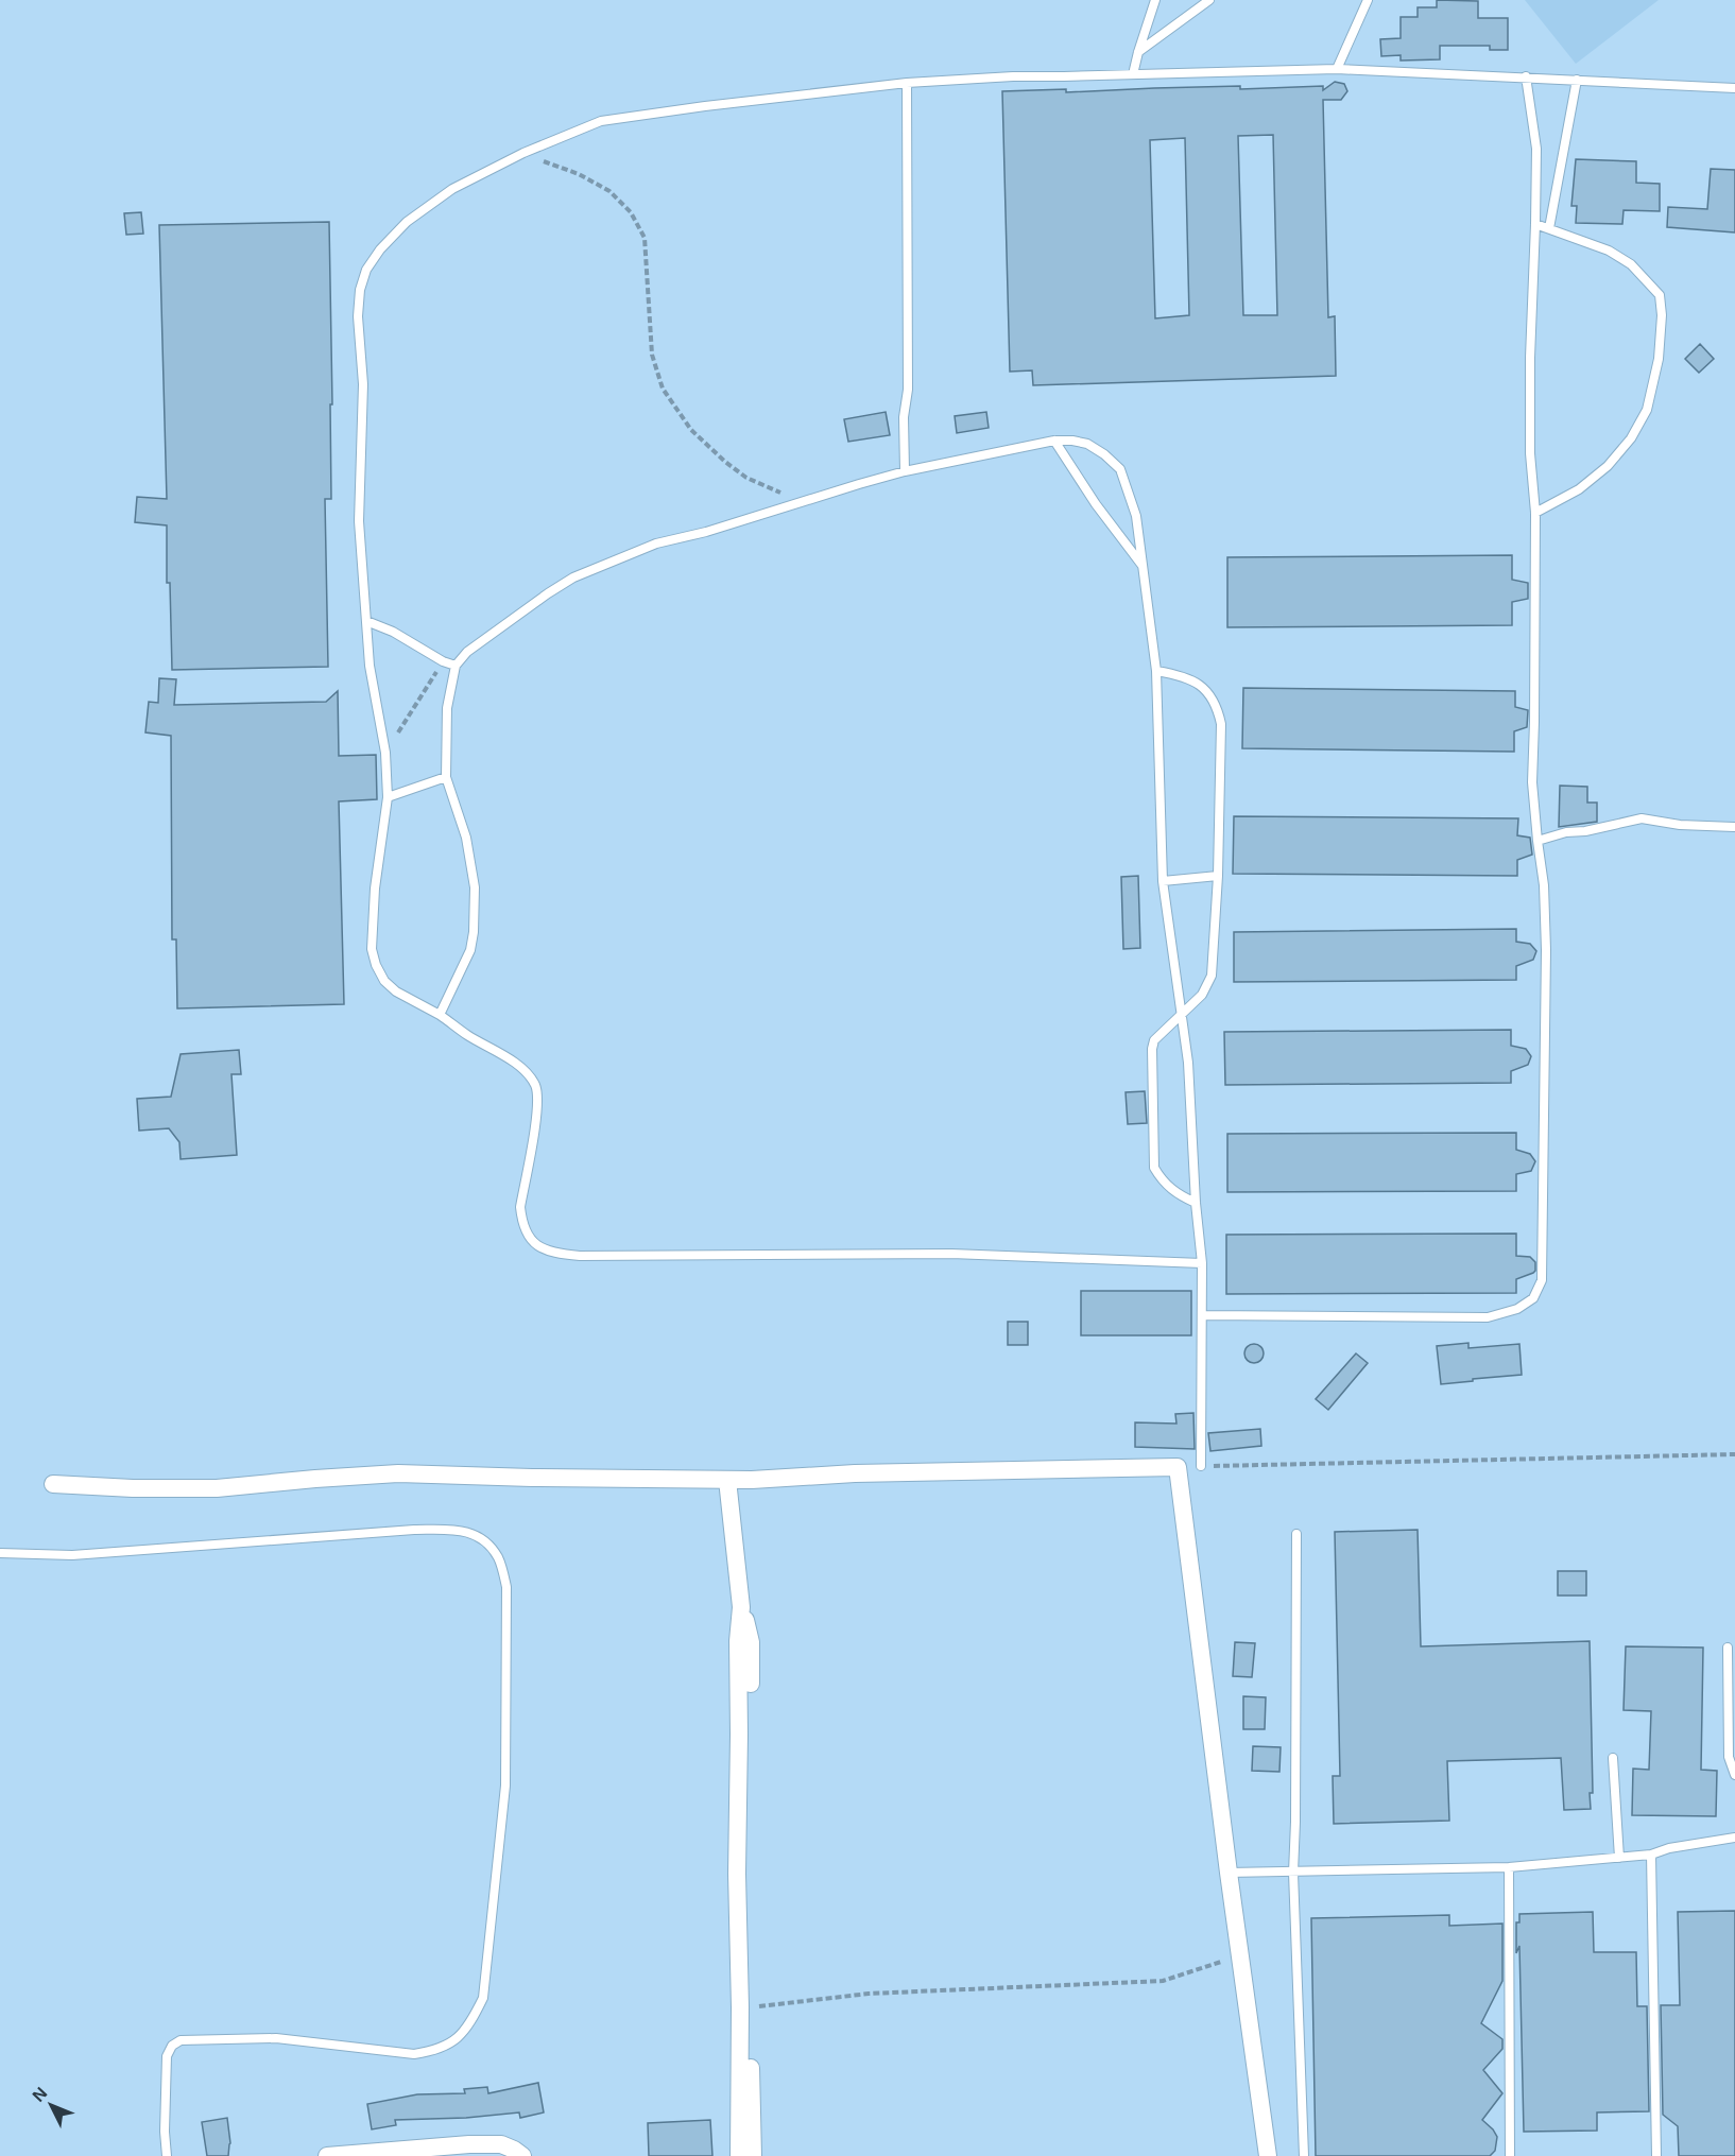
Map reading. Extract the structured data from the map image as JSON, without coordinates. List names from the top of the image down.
{
  "north": "top left"
}
